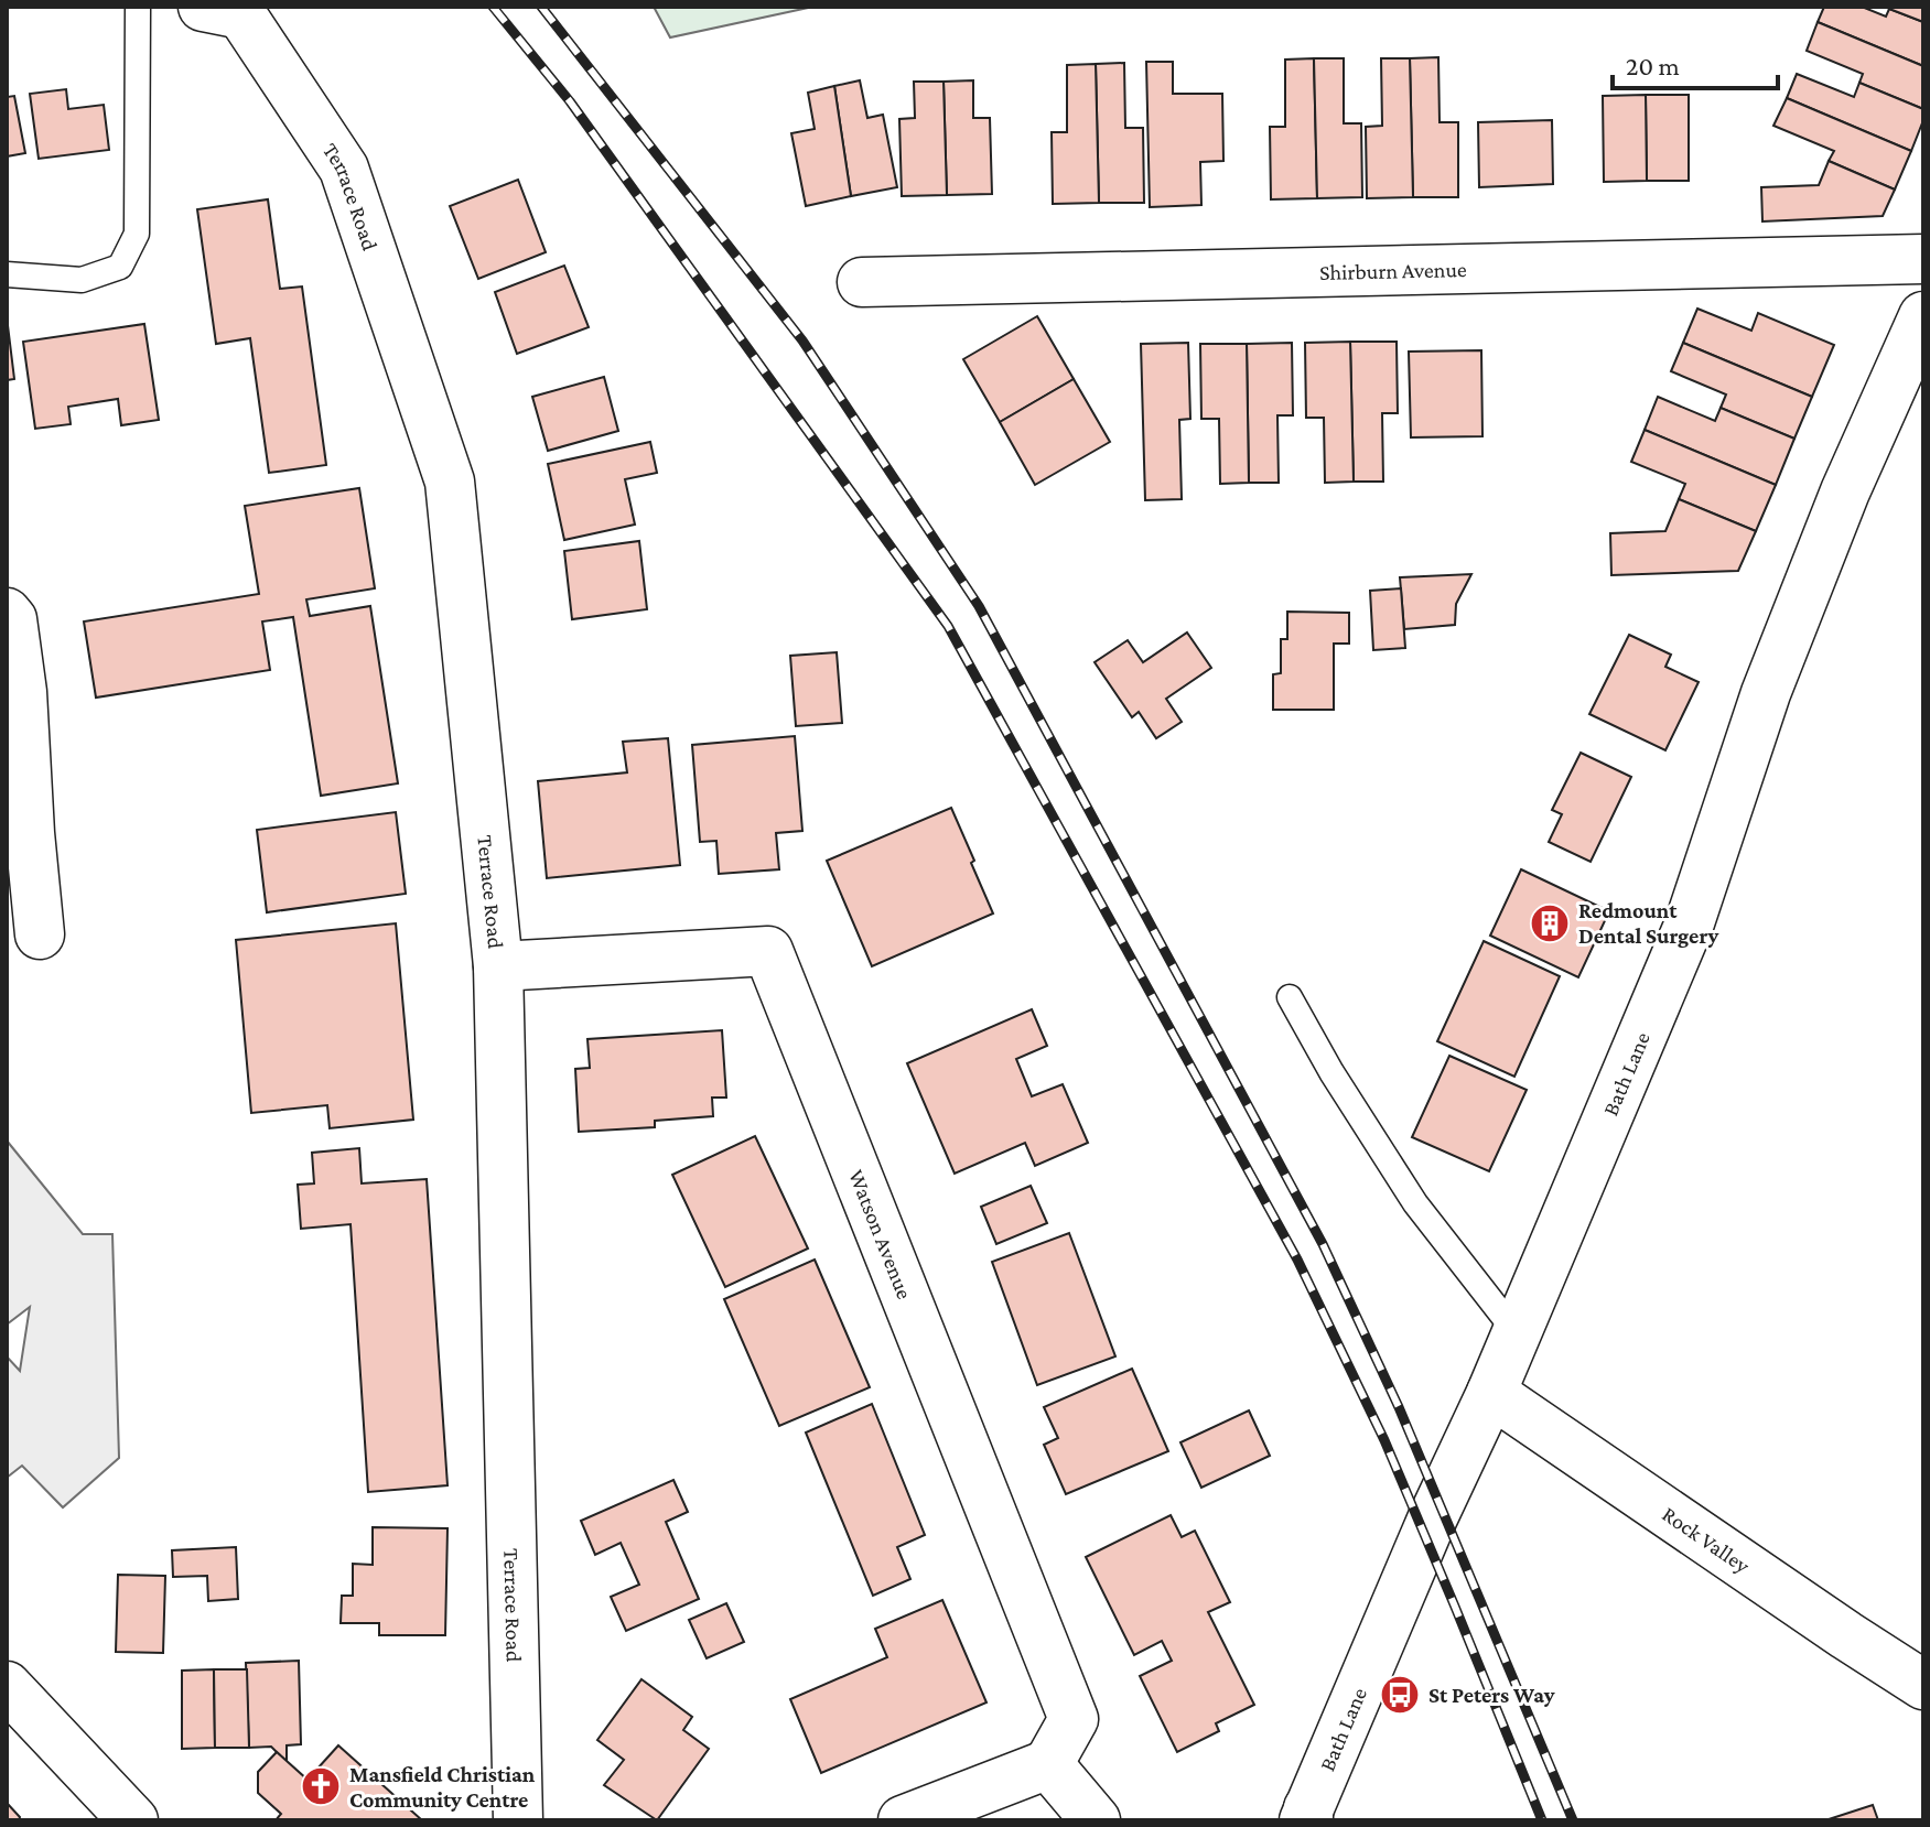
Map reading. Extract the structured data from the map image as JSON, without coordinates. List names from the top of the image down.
{
  "streets": {
    "main road": [
      "Terrace Road",
      "Shirburn Avenue",
      "Bath Lane",
      "Watson Avenue",
      "Rock Valley"
    ]
  },
  "crossings": [
    ["Terrace Road", "Watson Avenue"],
    ["Bath Lane", "Rock Valley"]
  ],
  "places": {
    "building": ["Redmount Dental Surgery"],
    "bus stop": ["St Peters Way"],
    "church": ["Mansfield Christian Community Centre"]
  },
  "scale_bar": "20 m"
}
